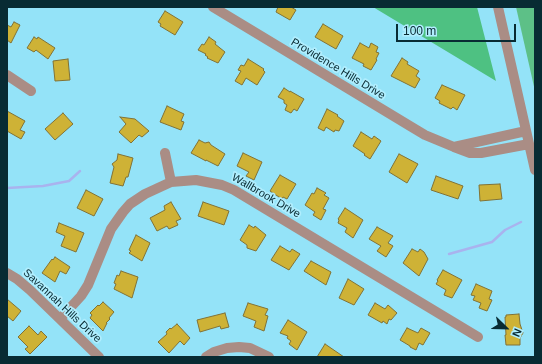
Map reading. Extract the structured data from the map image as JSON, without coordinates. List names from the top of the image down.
{
  "streets": {
    "street": ["Providence Hills Drive", "Wallbrook Drive", "Savannah Hills Drive"]
  },
  "crossings": [
    ["Wallbrook Drive", "Savannah Hills Drive"]
  ],
  "scale_bar": "100 m",
  "north": "bottom right"
}
